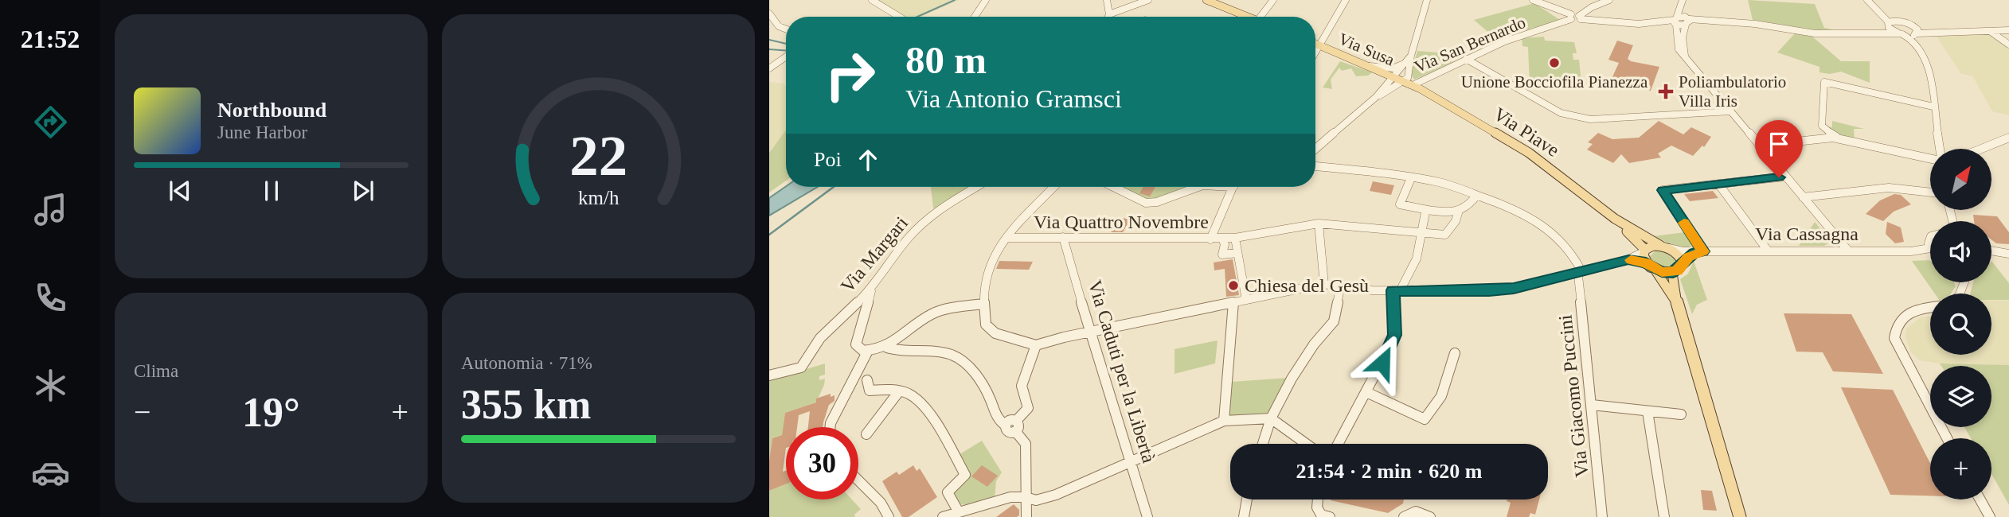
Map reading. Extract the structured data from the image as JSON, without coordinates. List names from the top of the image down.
{
  "streets": {
    "main road": ["Via Susa", "Via Piave"],
    "street": [
      "Via San Bernardo",
      "Via Quattro Novembre",
      "Via Cassagna",
      "Via Margari",
      "Via Caduti per la Libertà",
      "Via Giacomo Puccini"
    ]
  },
  "crossings": [
    ["Via San Bernardo", "Via Susa"],
    ["Via San Bernardo", "Via Piave"],
    ["Via Susa", "Via Piave"],
    ["Via Piave", "Via Cassagna"],
    ["Via Quattro Novembre", "Via Caduti per la Libertà"]
  ],
  "places": {
    "other": ["Unione Bocciofila Pianezza", "Chiesa del Gesù"],
    "health": ["Poliambulatorio Villa Iris"]
  },
  "north": "top right",
  "page": {
    "tabs": "21:52",
    "turn": ["80 m", "Via Antonio Gramsci"],
    "song": ["Northbound", "June Harbor"],
    "then": "Poi",
    "map_buttons": "+",
    "tile": [
      "Clima",
      ["Autonomia · 71%", "355 km"]
    ],
    "heat": ["−", "19°", "+"],
    "limit": "30",
    "trip": "21:54 · 2 min · 620 m",
    "gauge": ["22", "km/h"]
  }
}
